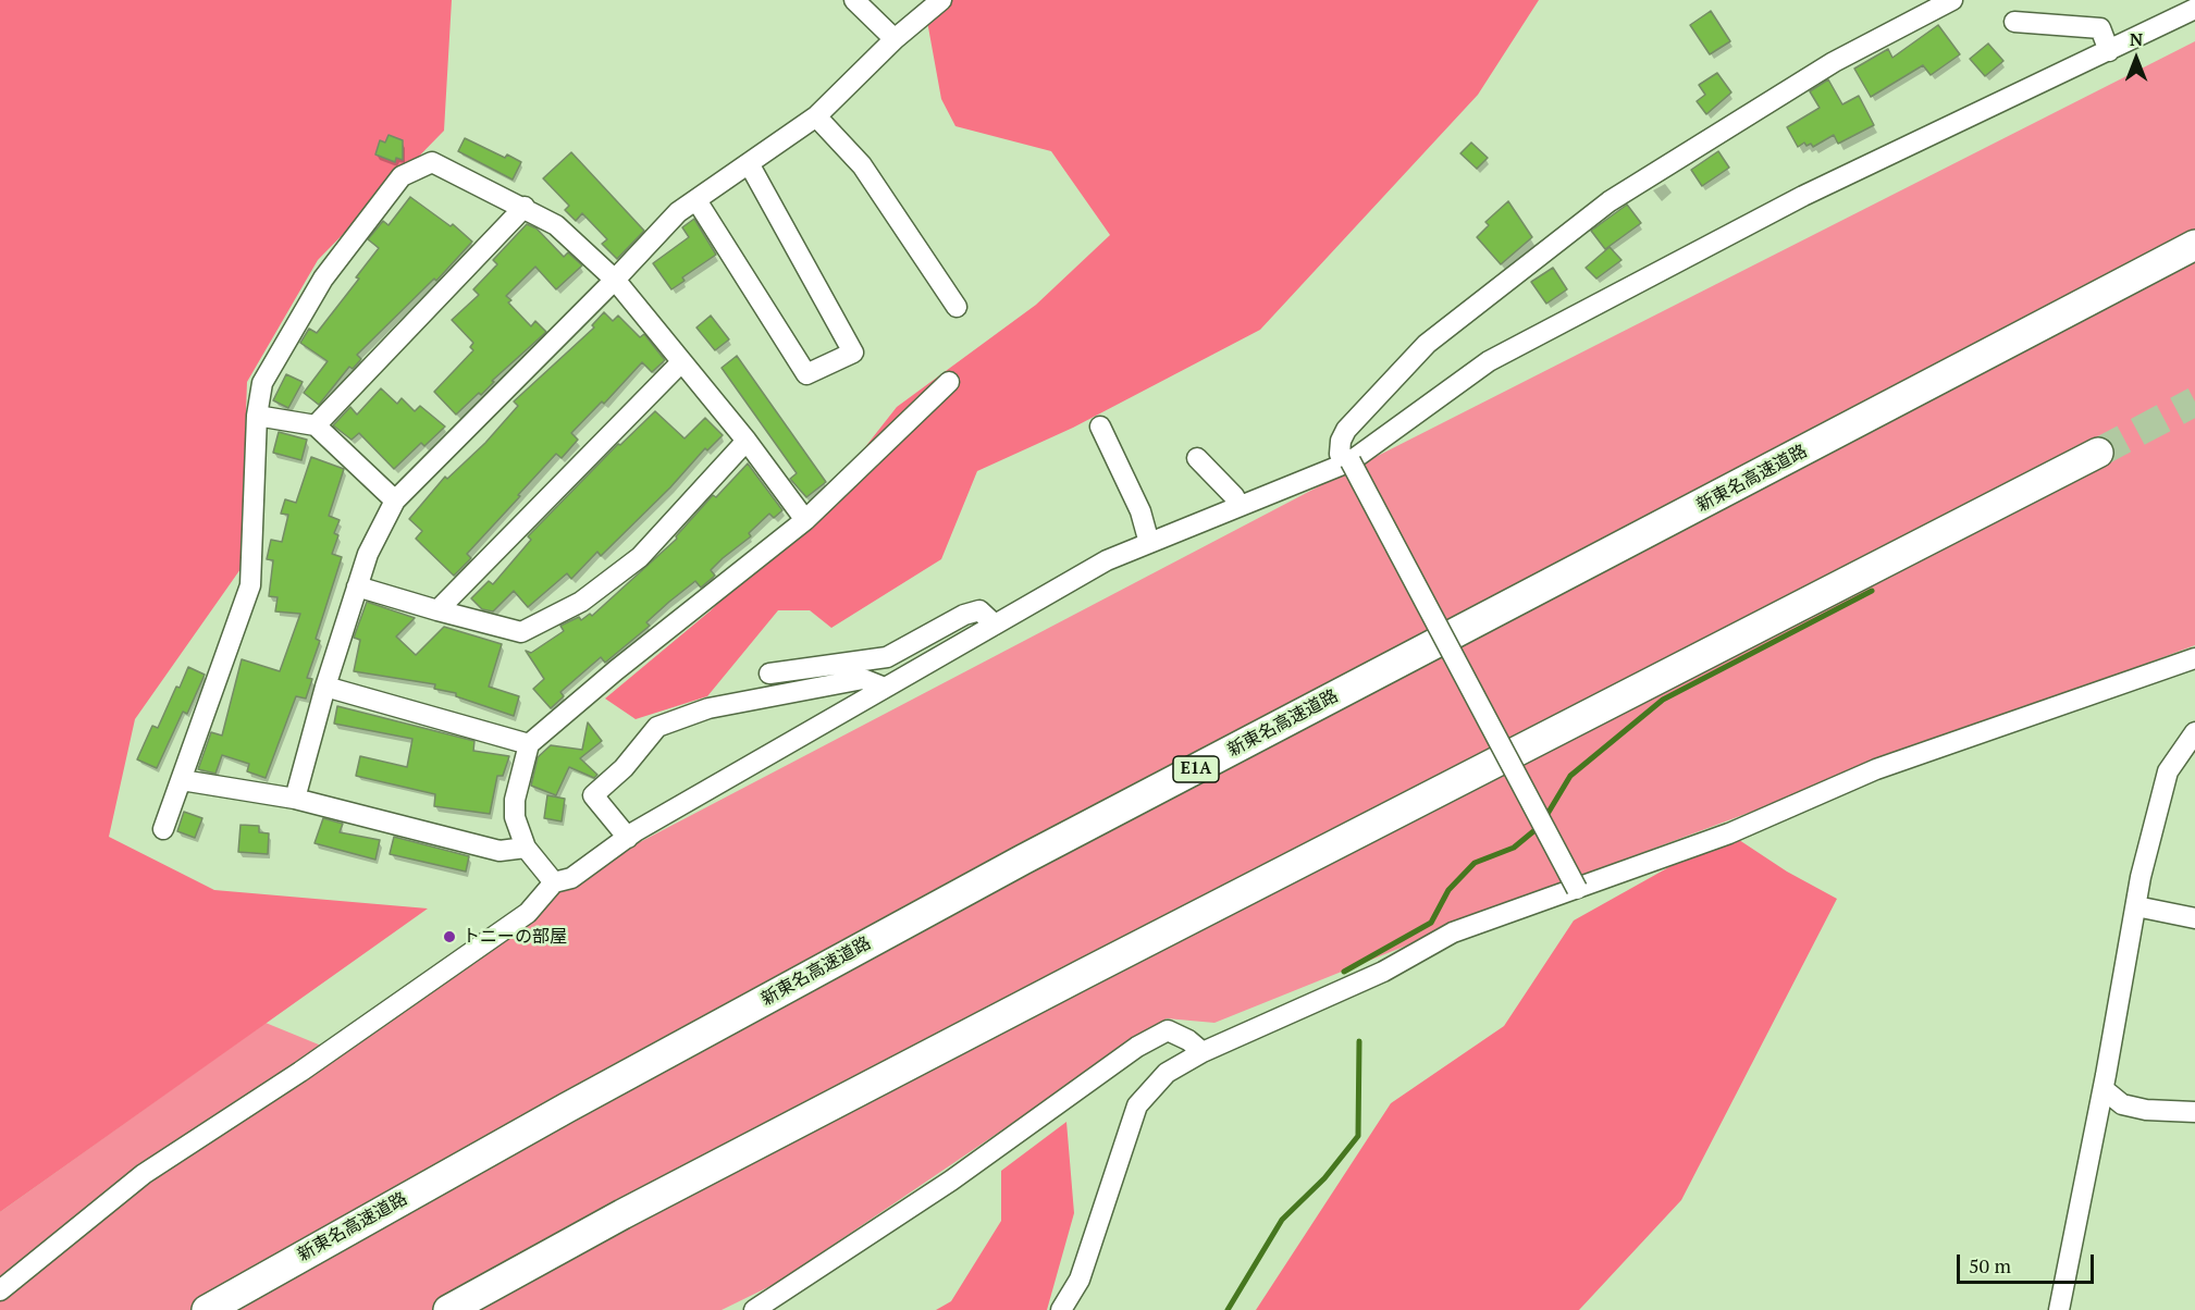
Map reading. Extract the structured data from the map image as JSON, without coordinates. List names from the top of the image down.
{
  "streets": {
    "highway": ["新東名高速道路", "E1A"]
  },
  "places": ["トニーの部屋"],
  "scale_bar": "50 m",
  "north": "top"
}
